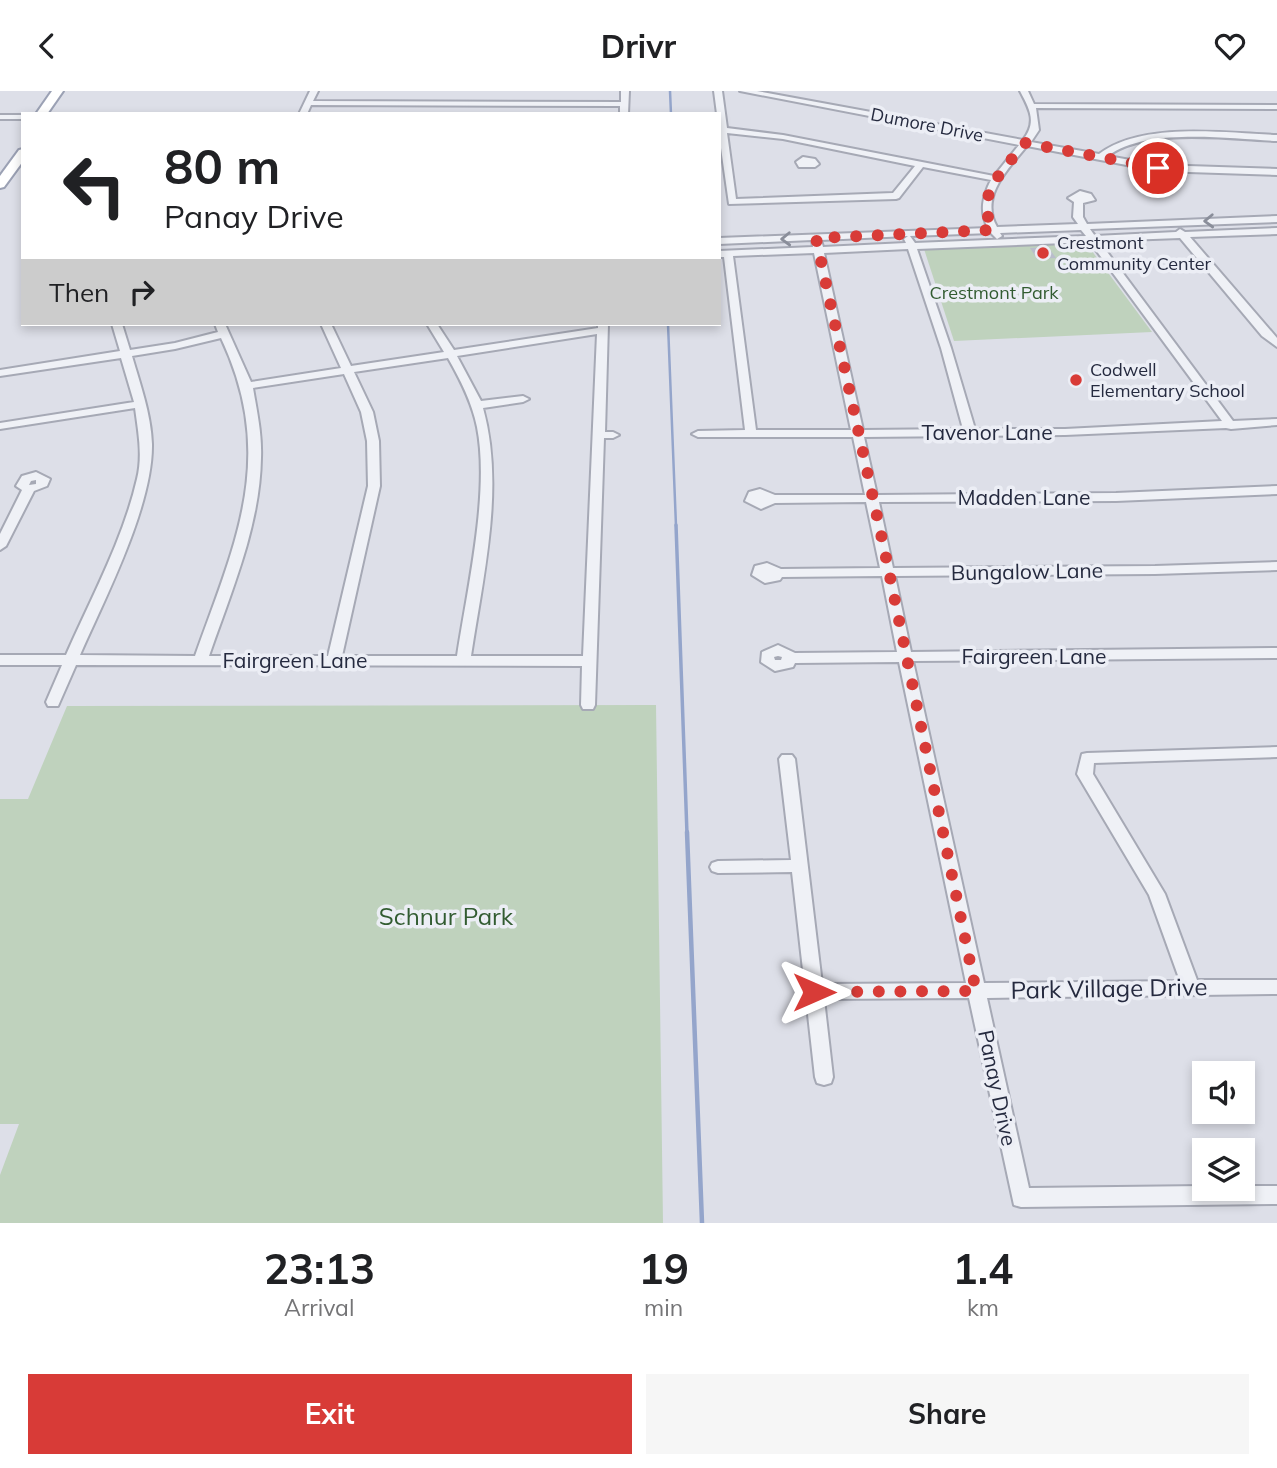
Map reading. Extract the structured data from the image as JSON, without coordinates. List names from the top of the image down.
{
  "streets": {
    "street": [
      "Dumore Drive",
      "Tavenor Lane",
      "Madden Lane",
      "Bungalow Lane",
      "Fairgreen Lane",
      "Park Village Drive",
      "Panay Drive"
    ]
  },
  "crossings": [
    ["Tavenor Lane", "Panay Drive"],
    ["Madden Lane", "Panay Drive"],
    ["Bungalow Lane", "Panay Drive"],
    ["Fairgreen Lane", "Panay Drive"],
    ["Park Village Drive", "Panay Drive"]
  ],
  "parks": ["Crestmont Park", "Schnur Park"],
  "places": ["Crestmont Community Center", "Codwell Elementary School"],
  "page": {
    "header": "Drivr",
    "turn": ["80 m", "Panay Drive"],
    "then": "Then",
    "eta": [
      "23:13",
      "Arrival",
      "19",
      "min",
      "1.4",
      "km"
    ],
    "buttons": ["Exit", "Share"]
  }
}
